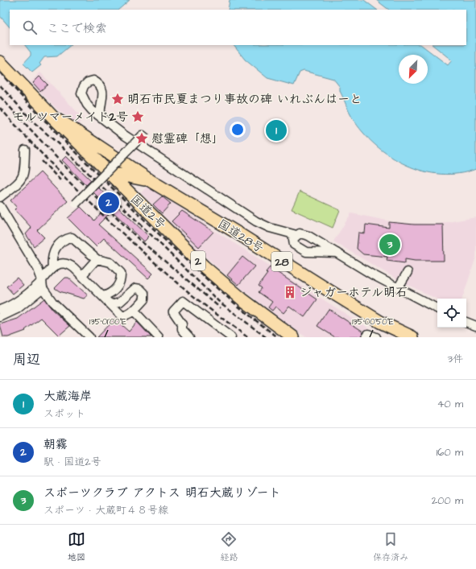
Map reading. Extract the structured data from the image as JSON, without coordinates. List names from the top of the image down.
{
  "streets": {
    "highway": [
      "国道2号",
      "国道28号",
      "2",
      "28"
    ]
  },
  "crossings": [
    ["国道2号", "国道28号"]
  ],
  "places": {
    "place": ["明石市民夏まつり事故の碑 いれぶんはーと", "モルツマーメイド2号", "慰霊碑「想」"],
    "building": ["ジャガーホテル明石"]
  },
  "north": "bottom left",
  "page": {
    "search": "ここで検索",
    "pins": ["1", "2", "3"],
    "heading": ["周辺", "3件"],
    "list": [
      {
        "mark": "1",
        "name": "大蔵海岸",
        "note": "スポット",
        "value": "40 m"
      },
      {
        "mark": "2",
        "name": "朝霧",
        "note": "駅 · 国道2号",
        "value": "160 m"
      },
      {
        "mark": "3",
        "name": "スポーツクラブ アクトス 明石大蔵リゾート",
        "note": "スポーツ · 大蔵町４８号線",
        "value": "200 m"
      }
    ],
    "nav": ["地図", "経路", "保存済み"]
  },
  "coordinates": ["135°01'00\"E", "135°00'50\"E"]
}
